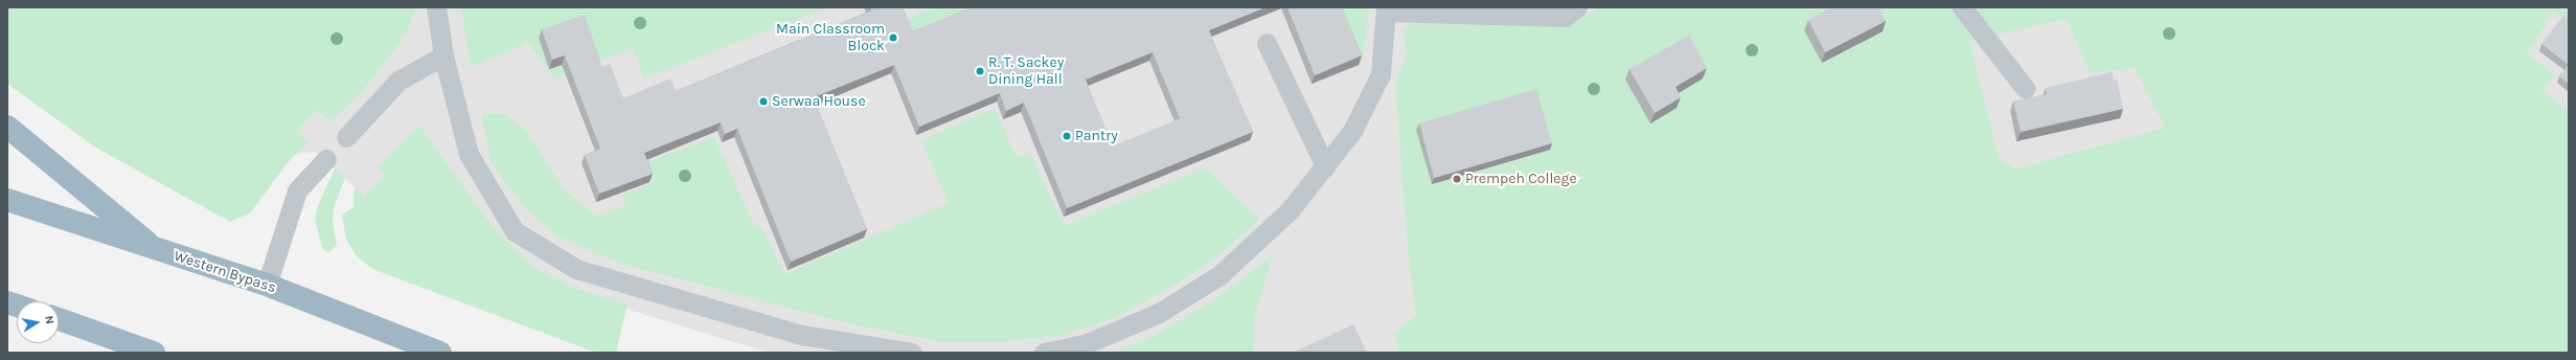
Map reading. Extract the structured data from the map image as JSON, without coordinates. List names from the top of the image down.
{
  "streets": {
    "highway": ["Western Bypass"]
  },
  "places": [
    "Main Classroom Block",
    "R. T. Sackey Dining Hall",
    "Serwaa House",
    "Pantry",
    "Prempeh College"
  ],
  "north": "right"
}
